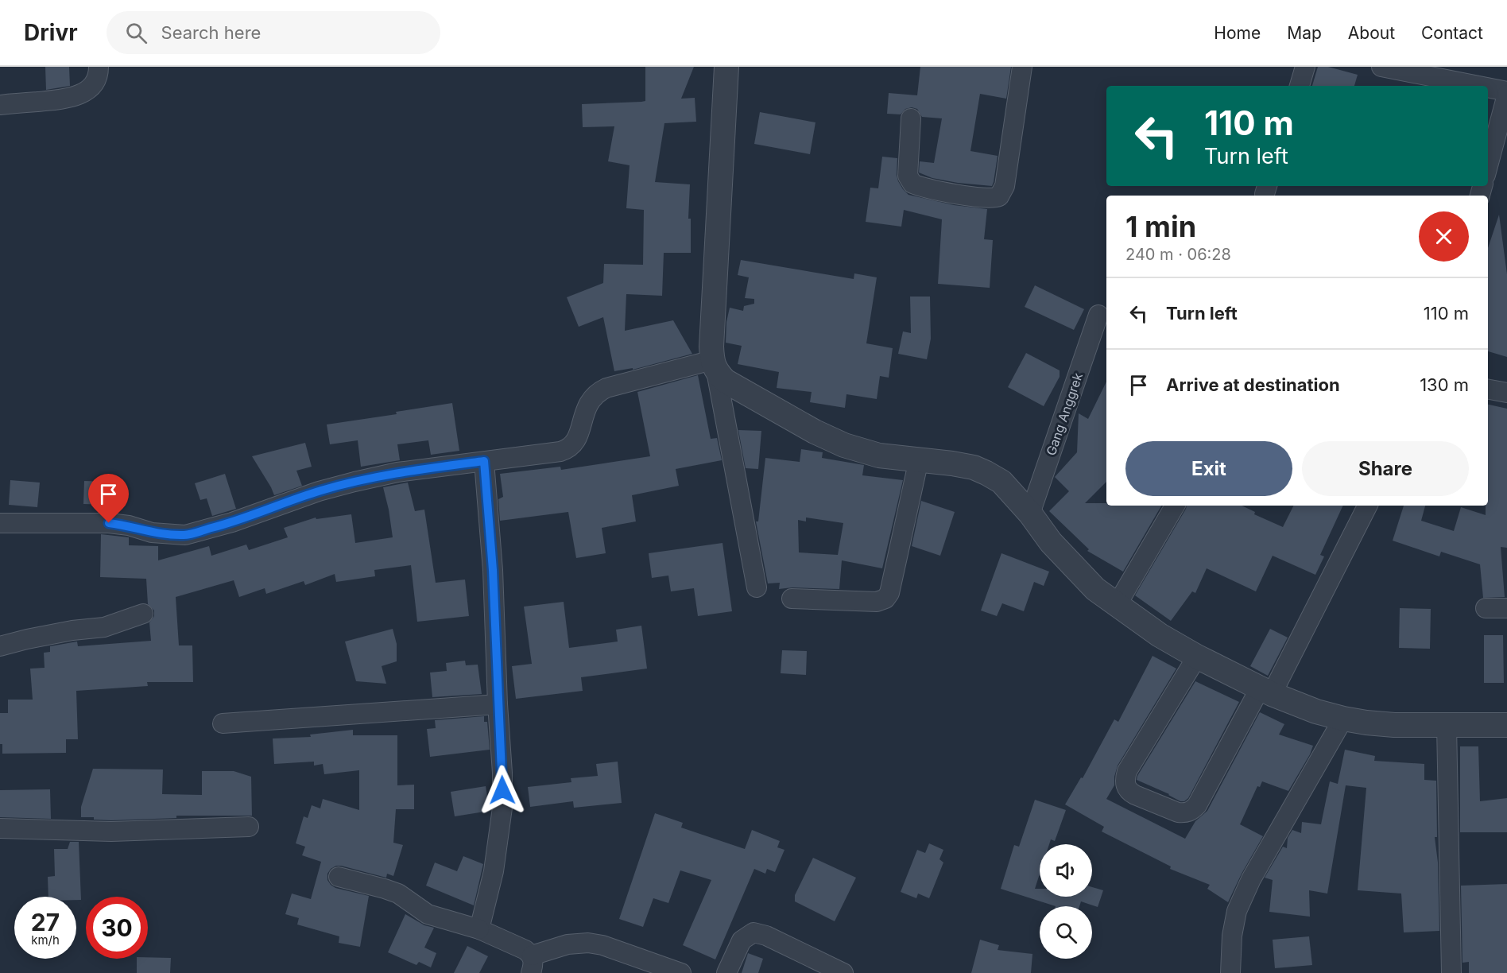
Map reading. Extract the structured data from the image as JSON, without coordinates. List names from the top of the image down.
{
  "streets": {
    "street": ["Gang Anggrek"]
  },
  "page": {
    "header": "Drivr",
    "search": "Search here",
    "nav": [
      "Home",
      "Map",
      "About",
      "Contact"
    ],
    "turn": ["110 m", "Turn left"],
    "heading": ["1 min", "240 m · 06:28"],
    "list": [
      {
        "name": "Turn left",
        "value": "110 m"
      },
      {
        "name": "Arrive at destination",
        "value": "130 m"
      }
    ],
    "buttons": ["Exit", "Share"],
    "speed": "27 km/h",
    "limit": "30"
  }
}
